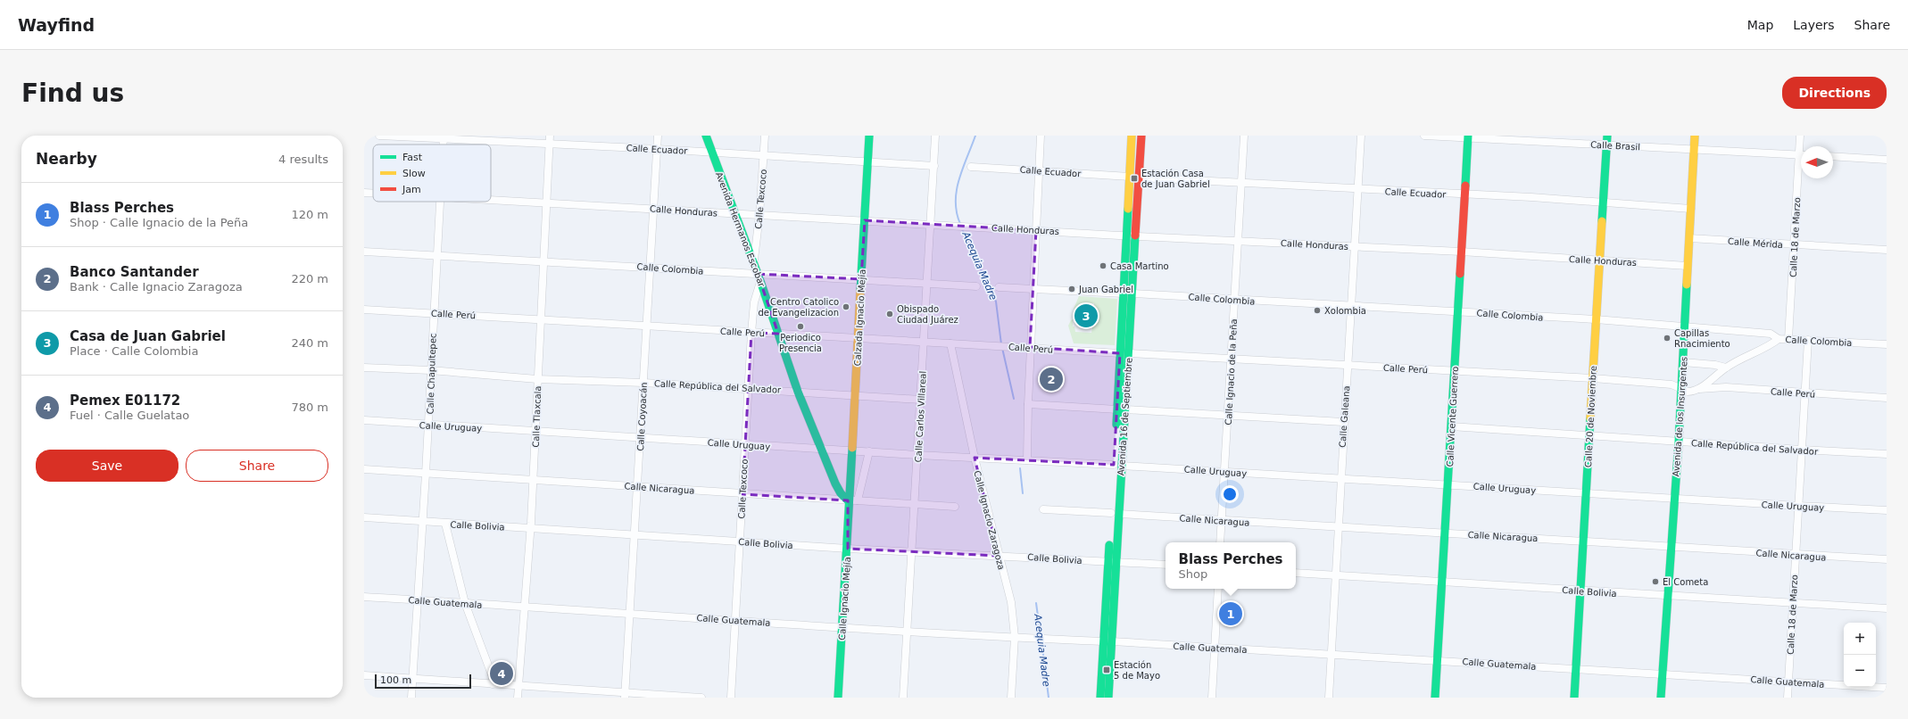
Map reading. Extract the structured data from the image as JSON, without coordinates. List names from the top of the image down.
{
  "streets": {
    "main road": [
      "Avenida Hermanos Escobar",
      "Calzada Ignacio Mejía",
      "Avenida 16 de Septiembre",
      "Calle Vicente Guerrero",
      "Calle 20 de Noviembre",
      "Avenida de los Insurgentes",
      "Calle Ignacio Mejía"
    ],
    "street": [
      "Calle Brasil",
      "Calle Ecuador",
      "Calle Texcoco",
      "Calle Honduras",
      "Calle 18 de Marzo",
      "Calle Mérida",
      "Calle Colombia",
      "Calle Perú",
      "Calle Ignacio de la Peña",
      "Calle Chapultepec",
      "Calle República del Salvador",
      "Calle Tlaxcala",
      "Calle Coyoacán",
      "Calle Carlos Villareal",
      "Calle Galeana",
      "Calle Uruguay",
      "Calle Nicaragua",
      "Calle Ignacio Zaragoza",
      "Calle Bolivia",
      "Calle Guatemala"
    ]
  },
  "crossings": [
    ["Calle Brasil", "Calle Vicente Guerrero"],
    ["Calle Brasil", "Calle 20 de Noviembre"],
    ["Calle Brasil", "Avenida de los Insurgentes"],
    ["Calle Ecuador", "Calle Texcoco"],
    ["Calle Ecuador", "Avenida Hermanos Escobar"],
    ["Calle Ecuador", "Calzada Ignacio Mejía"],
    ["Calle Ecuador", "Calle Ignacio de la Peña"],
    ["Calle Ecuador", "Calle Tlaxcala"],
    ["Calle Ecuador", "Calle Coyoacán"],
    ["Calle Ecuador", "Calle Carlos Villareal"],
    ["Calle Ecuador", "Avenida 16 de Septiembre"],
    ["Calle Ecuador", "Calle Galeana"],
    ["Calle Ecuador", "Calle Vicente Guerrero"],
    ["Calle Ecuador", "Calle 20 de Noviembre"],
    ["Calle Ecuador", "Avenida de los Insurgentes"],
    ["Calle Texcoco", "Calle Honduras"],
    ["Calle Texcoco", "Avenida Hermanos Escobar"],
    ["Calle Texcoco", "Calle Colombia"],
    ["Calle Texcoco", "Calle Perú"],
    ["Calle Texcoco", "Calle República del Salvador"],
    ["Calle Texcoco", "Calle Uruguay"],
    ["Calle Texcoco", "Calle Nicaragua"],
    ["Calle Texcoco", "Calle Bolivia"],
    ["Calle Texcoco", "Calle Guatemala"],
    ["Calle Honduras", "Avenida Hermanos Escobar"],
    ["Calle Honduras", "Calzada Ignacio Mejía"],
    ["Calle Honduras", "Calle Ignacio de la Peña"],
    ["Calle Honduras", "Calle Tlaxcala"],
    ["Calle Honduras", "Calle Coyoacán"],
    ["Calle Honduras", "Calle Carlos Villareal"],
    ["Calle Honduras", "Avenida 16 de Septiembre"],
    ["Calle Honduras", "Calle Galeana"],
    ["Calle Honduras", "Calle Vicente Guerrero"],
    ["Calle Honduras", "Calle 20 de Noviembre"],
    ["Calle Honduras", "Avenida de los Insurgentes"],
    ["Avenida Hermanos Escobar", "Calle Colombia"],
    ["Avenida Hermanos Escobar", "Calle Perú"],
    ["Avenida Hermanos Escobar", "Calzada Ignacio Mejía"],
    ["Avenida Hermanos Escobar", "Calle República del Salvador"],
    ["Avenida Hermanos Escobar", "Calle Uruguay"],
    ["Avenida Hermanos Escobar", "Calle Nicaragua"],
    ["Avenida Hermanos Escobar", "Calle Ignacio Mejía"],
    ["Calle 18 de Marzo", "Calle Mérida"],
    ["Calle 18 de Marzo", "Calle Colombia"],
    ["Calle 18 de Marzo", "Calle Perú"],
    ["Calle 18 de Marzo", "Calle República del Salvador"],
    ["Calle 18 de Marzo", "Calle Uruguay"],
    ["Calle 18 de Marzo", "Calle Nicaragua"],
    ["Calle 18 de Marzo", "Calle Bolivia"],
    ["Calle 18 de Marzo", "Calle Guatemala"],
    ["Calle Mérida", "Avenida de los Insurgentes"],
    ["Calle Colombia", "Calzada Ignacio Mejía"],
    ["Calle Colombia", "Calle Ignacio de la Peña"],
    ["Calle Colombia", "Calle Chapultepec"],
    ["Calle Colombia", "Calle Tlaxcala"],
    ["Calle Colombia", "Calle Coyoacán"],
    ["Calle Colombia", "Calle Carlos Villareal"],
    ["Calle Colombia", "Avenida 16 de Septiembre"],
    ["Calle Colombia", "Calle Galeana"],
    ["Calle Colombia", "Calle Vicente Guerrero"],
    ["Calle Colombia", "Calle 20 de Noviembre"],
    ["Calle Colombia", "Avenida de los Insurgentes"],
    ["Calle Perú", "Calzada Ignacio Mejía"],
    ["Calle Perú", "Calle Ignacio de la Peña"],
    ["Calle Perú", "Calle Chapultepec"],
    ["Calle Perú", "Calle Tlaxcala"],
    ["Calle Perú", "Calle Coyoacán"],
    ["Calle Perú", "Calle Carlos Villareal"],
    ["Calle Perú", "Avenida 16 de Septiembre"],
    ["Calle Perú", "Calle Galeana"],
    ["Calle Perú", "Calle Vicente Guerrero"],
    ["Calle Perú", "Calle 20 de Noviembre"],
    ["Calle Perú", "Avenida de los Insurgentes"],
    ["Calle Perú", "Calle Ignacio Zaragoza"],
    ["Calzada Ignacio Mejía", "Calle República del Salvador"],
    ["Calzada Ignacio Mejía", "Calle Uruguay"],
    ["Calzada Ignacio Mejía", "Calle Nicaragua"],
    ["Calzada Ignacio Mejía", "Calle Ignacio Mejía"],
    ["Calle Ignacio de la Peña", "Calle Uruguay"],
    ["Calle Ignacio de la Peña", "Calle Nicaragua"],
    ["Calle Chapultepec", "Calle República del Salvador"],
    ["Calle Chapultepec", "Calle Uruguay"],
    ["Calle Chapultepec", "Calle Nicaragua"],
    ["Calle Chapultepec", "Calle Bolivia"],
    ["Calle Chapultepec", "Calle Guatemala"],
    ["Calle República del Salvador", "Calle Tlaxcala"],
    ["Calle República del Salvador", "Calle Coyoacán"],
    ["Calle República del Salvador", "Calle Carlos Villareal"],
    ["Calle República del Salvador", "Calle Vicente Guerrero"],
    ["Calle República del Salvador", "Calle 20 de Noviembre"],
    ["Calle República del Salvador", "Avenida de los Insurgentes"],
    ["Calle Tlaxcala", "Calle Uruguay"],
    ["Calle Tlaxcala", "Calle Nicaragua"],
    ["Calle Tlaxcala", "Calle Bolivia"],
    ["Calle Tlaxcala", "Calle Guatemala"],
    ["Calle Coyoacán", "Calle Uruguay"],
    ["Calle Coyoacán", "Calle Nicaragua"],
    ["Calle Coyoacán", "Calle Bolivia"],
    ["Calle Coyoacán", "Calle Guatemala"],
    ["Calle Carlos Villareal", "Calle Uruguay"],
    ["Calle Carlos Villareal", "Calle Nicaragua"],
    ["Calle Carlos Villareal", "Calle Bolivia"],
    ["Calle Carlos Villareal", "Calle Guatemala"],
    ["Avenida 16 de Septiembre", "Calle Uruguay"],
    ["Avenida 16 de Septiembre", "Calle Nicaragua"],
    ["Avenida 16 de Septiembre", "Calle Bolivia"],
    ["Avenida 16 de Septiembre", "Calle Guatemala"],
    ["Calle Galeana", "Calle Uruguay"],
    ["Calle Galeana", "Calle Nicaragua"],
    ["Calle Galeana", "Calle Bolivia"],
    ["Calle Galeana", "Calle Guatemala"],
    ["Calle Vicente Guerrero", "Calle Uruguay"],
    ["Calle Vicente Guerrero", "Calle Nicaragua"],
    ["Calle Vicente Guerrero", "Calle Bolivia"],
    ["Calle Vicente Guerrero", "Calle Guatemala"],
    ["Calle 20 de Noviembre", "Calle Uruguay"],
    ["Calle 20 de Noviembre", "Calle Nicaragua"],
    ["Calle 20 de Noviembre", "Calle Bolivia"],
    ["Calle 20 de Noviembre", "Calle Guatemala"],
    ["Avenida de los Insurgentes", "Calle Uruguay"],
    ["Avenida de los Insurgentes", "Calle Nicaragua"],
    ["Avenida de los Insurgentes", "Calle Bolivia"],
    ["Avenida de los Insurgentes", "Calle Guatemala"],
    ["Calle Uruguay", "Calle Ignacio Zaragoza"],
    ["Calle Nicaragua", "Calle Ignacio Mejía"],
    ["Calle Ignacio Zaragoza", "Calle Bolivia"],
    ["Calle Ignacio Zaragoza", "Calle Guatemala"],
    ["Calle Bolivia", "Calle Ignacio Mejía"],
    ["Calle Ignacio Mejía", "Calle Guatemala"]
  ],
  "water": ["Acequia Madre"],
  "places": {
    "transit": ["Estación Casa de Juan Gabriel", "Estación 5 de Mayo"],
    "other": [
      "Casa Martino",
      "Juan Gabriel",
      "Centro Catolico de Evangelizacion",
      "Xolombia",
      "Obispado Ciudad Juárez",
      "Periodico Presencia",
      "Capillas Rnacimiento",
      "El Cometa"
    ]
  },
  "legend": ["Fast", "Slow", "Jam"],
  "scale_bar": "100 m",
  "north": "left",
  "page": {
    "header": "Wayfind",
    "nav": ["Map", "Layers", "Share"],
    "buttons": [
      "Directions",
      ["Save", "Share"]
    ],
    "title": "Find us",
    "heading": ["Nearby", "4 results"],
    "list": [
      {
        "mark": "1",
        "name": "Blass Perches",
        "note": "Shop · Calle Ignacio de la Peña",
        "value": "120 m"
      },
      {
        "mark": "2",
        "name": "Banco Santander",
        "note": "Bank · Calle Ignacio Zaragoza",
        "value": "220 m"
      },
      {
        "mark": "3",
        "name": "Casa de Juan Gabriel",
        "note": "Place · Calle Colombia",
        "value": "240 m"
      },
      {
        "mark": "4",
        "name": "Pemex E01172",
        "note": "Fuel · Calle Guelatao",
        "value": "780 m"
      }
    ],
    "pins": [
      "3",
      "2",
      "1",
      "4"
    ],
    "popup": ["Blass Perches", "Shop"],
    "map_buttons": ["+", "−"],
    "scale": "100 m"
  }
}
